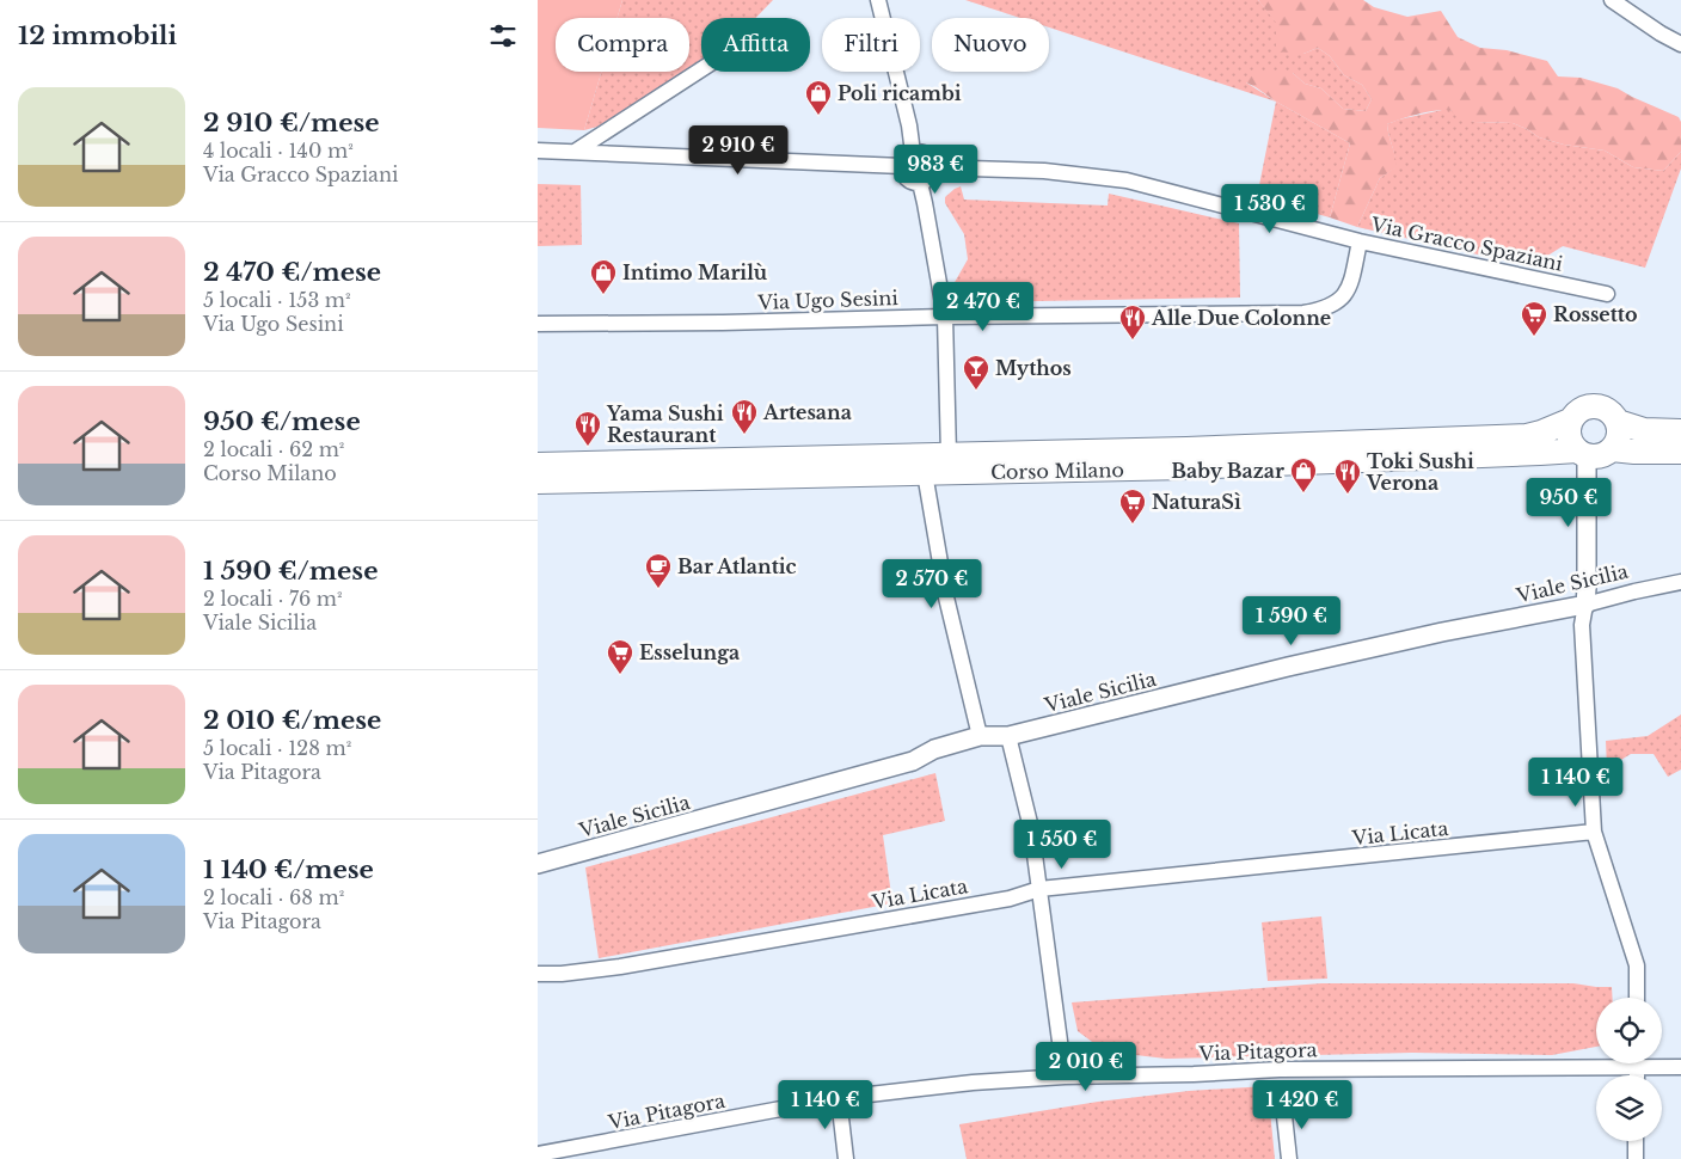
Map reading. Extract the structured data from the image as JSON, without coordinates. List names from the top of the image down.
{
  "streets": {
    "main road": ["Corso Milano"],
    "street": [
      "Via Gracco Spaziani",
      "Via Ugo Sesini",
      "Viale Sicilia",
      "Via Licata",
      "Via Pitagora"
    ]
  },
  "crossings": [
    ["Via Gracco Spaziani", "Via Ugo Sesini"]
  ],
  "places": {
    "shop": ["Poli ricambi", "Intimo Marilù", "Baby Bazar"],
    "supermarket": ["Rossetto", "NaturaSì", "Esselunga"],
    "restaurant": [
      "Alle Due Colonne",
      "Artesana",
      "Yama Sushi Restaurant",
      "Toki Sushi Verona"
    ],
    "bar": ["Mythos"],
    "cafe": ["Bar Atlantic"]
  },
  "page": {
    "heading": "12 immobili",
    "chip": [
      "Compra",
      "Affitta",
      "Filtri",
      "Nuovo"
    ],
    "list": [
      {
        "name": "2 910 €/mese",
        "note": "4 locali · 140 m² · Via Gracco Spaziani"
      },
      {
        "name": "2 470 €/mese",
        "note": "5 locali · 153 m² · Via Ugo Sesini"
      },
      {
        "name": "950 €/mese",
        "note": "2 locali · 62 m² · Corso Milano"
      },
      {
        "name": "1 590 €/mese",
        "note": "2 locali · 76 m² · Viale Sicilia"
      },
      {
        "name": "2 010 €/mese",
        "note": "5 locali · 128 m² · Via Pitagora"
      },
      {
        "name": "1 140 €/mese",
        "note": "2 locali · 68 m² · Via Pitagora"
      }
    ],
    "price": [
      "2 910 €",
      "983 €",
      "1 530 €",
      "2 470 €",
      "950 €",
      "2 570 €",
      "1 590 €",
      "1 140 €",
      "1 550 €",
      "2 010 €",
      "1 140 €",
      "1 420 €"
    ]
  }
}
